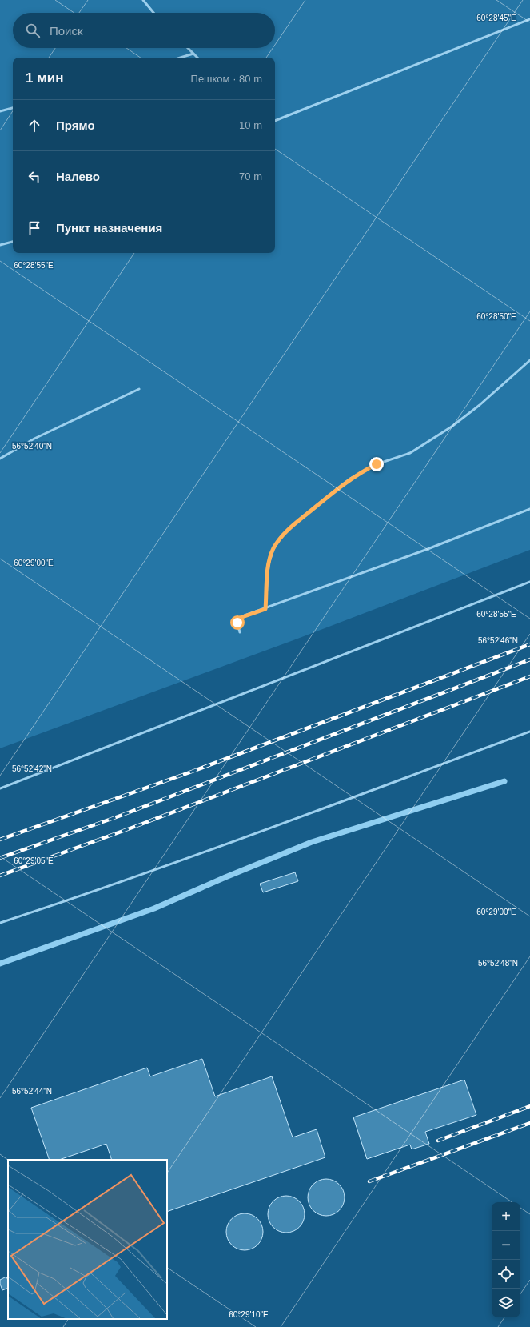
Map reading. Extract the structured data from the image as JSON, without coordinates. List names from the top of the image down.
{
  "page": {
    "search": "Поиск",
    "heading": ["1 мин", "Пешком · 80 m"],
    "list": [
      ["Прямо", "10 m"],
      ["Налево", "70 m"],
      "Пункт назначения"
    ],
    "map_buttons": ["+", "−"]
  },
  "coordinates": [
    "60°28'45\"E",
    "60°28'55\"E",
    "60°28'50\"E",
    "56°52'40\"N",
    "60°29'00\"E",
    "56°52'46\"N",
    "56°52'42\"N",
    "60°29'05\"E",
    "56°52'48\"N",
    "56°52'44\"N",
    "60°29'10\"E"
  ]
}
